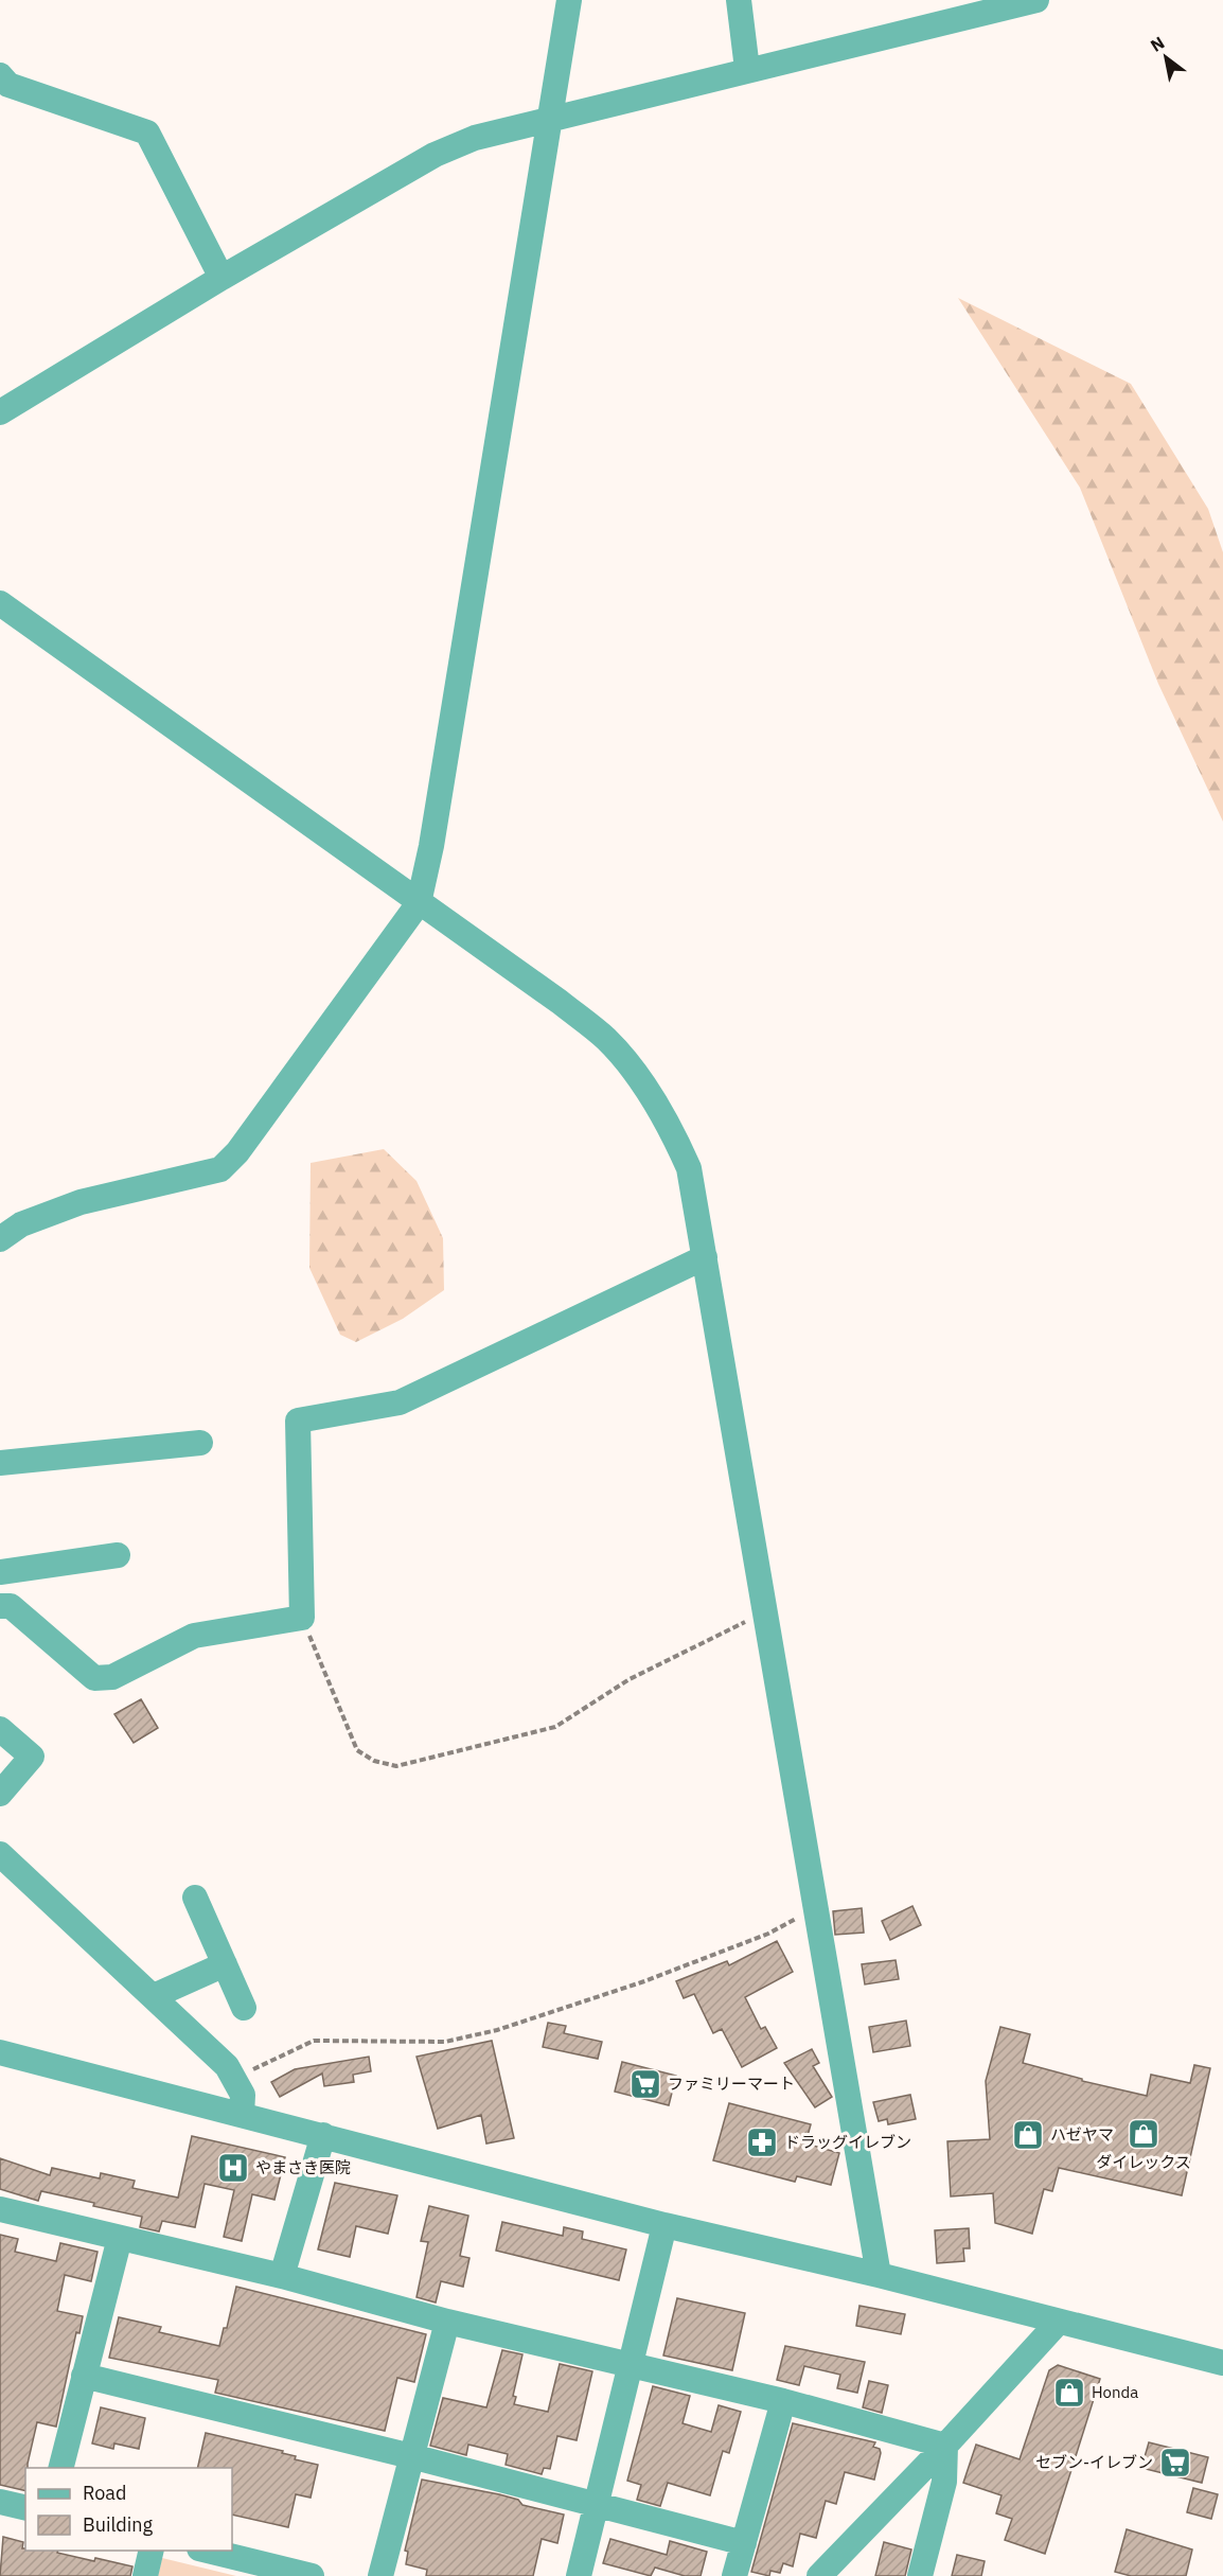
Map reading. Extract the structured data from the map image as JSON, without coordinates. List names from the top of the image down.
{
  "places": {
    "supermarket": ["ファミリーマート", "セブン-イレブン"],
    "shop": ["ダイレックス", "ハゼヤマ", "Honda"],
    "pharmacy": ["ドラッグイレブン"],
    "hospital": ["やまさき医院"]
  },
  "legend": ["Road", "Building"],
  "north": "top left"
}
